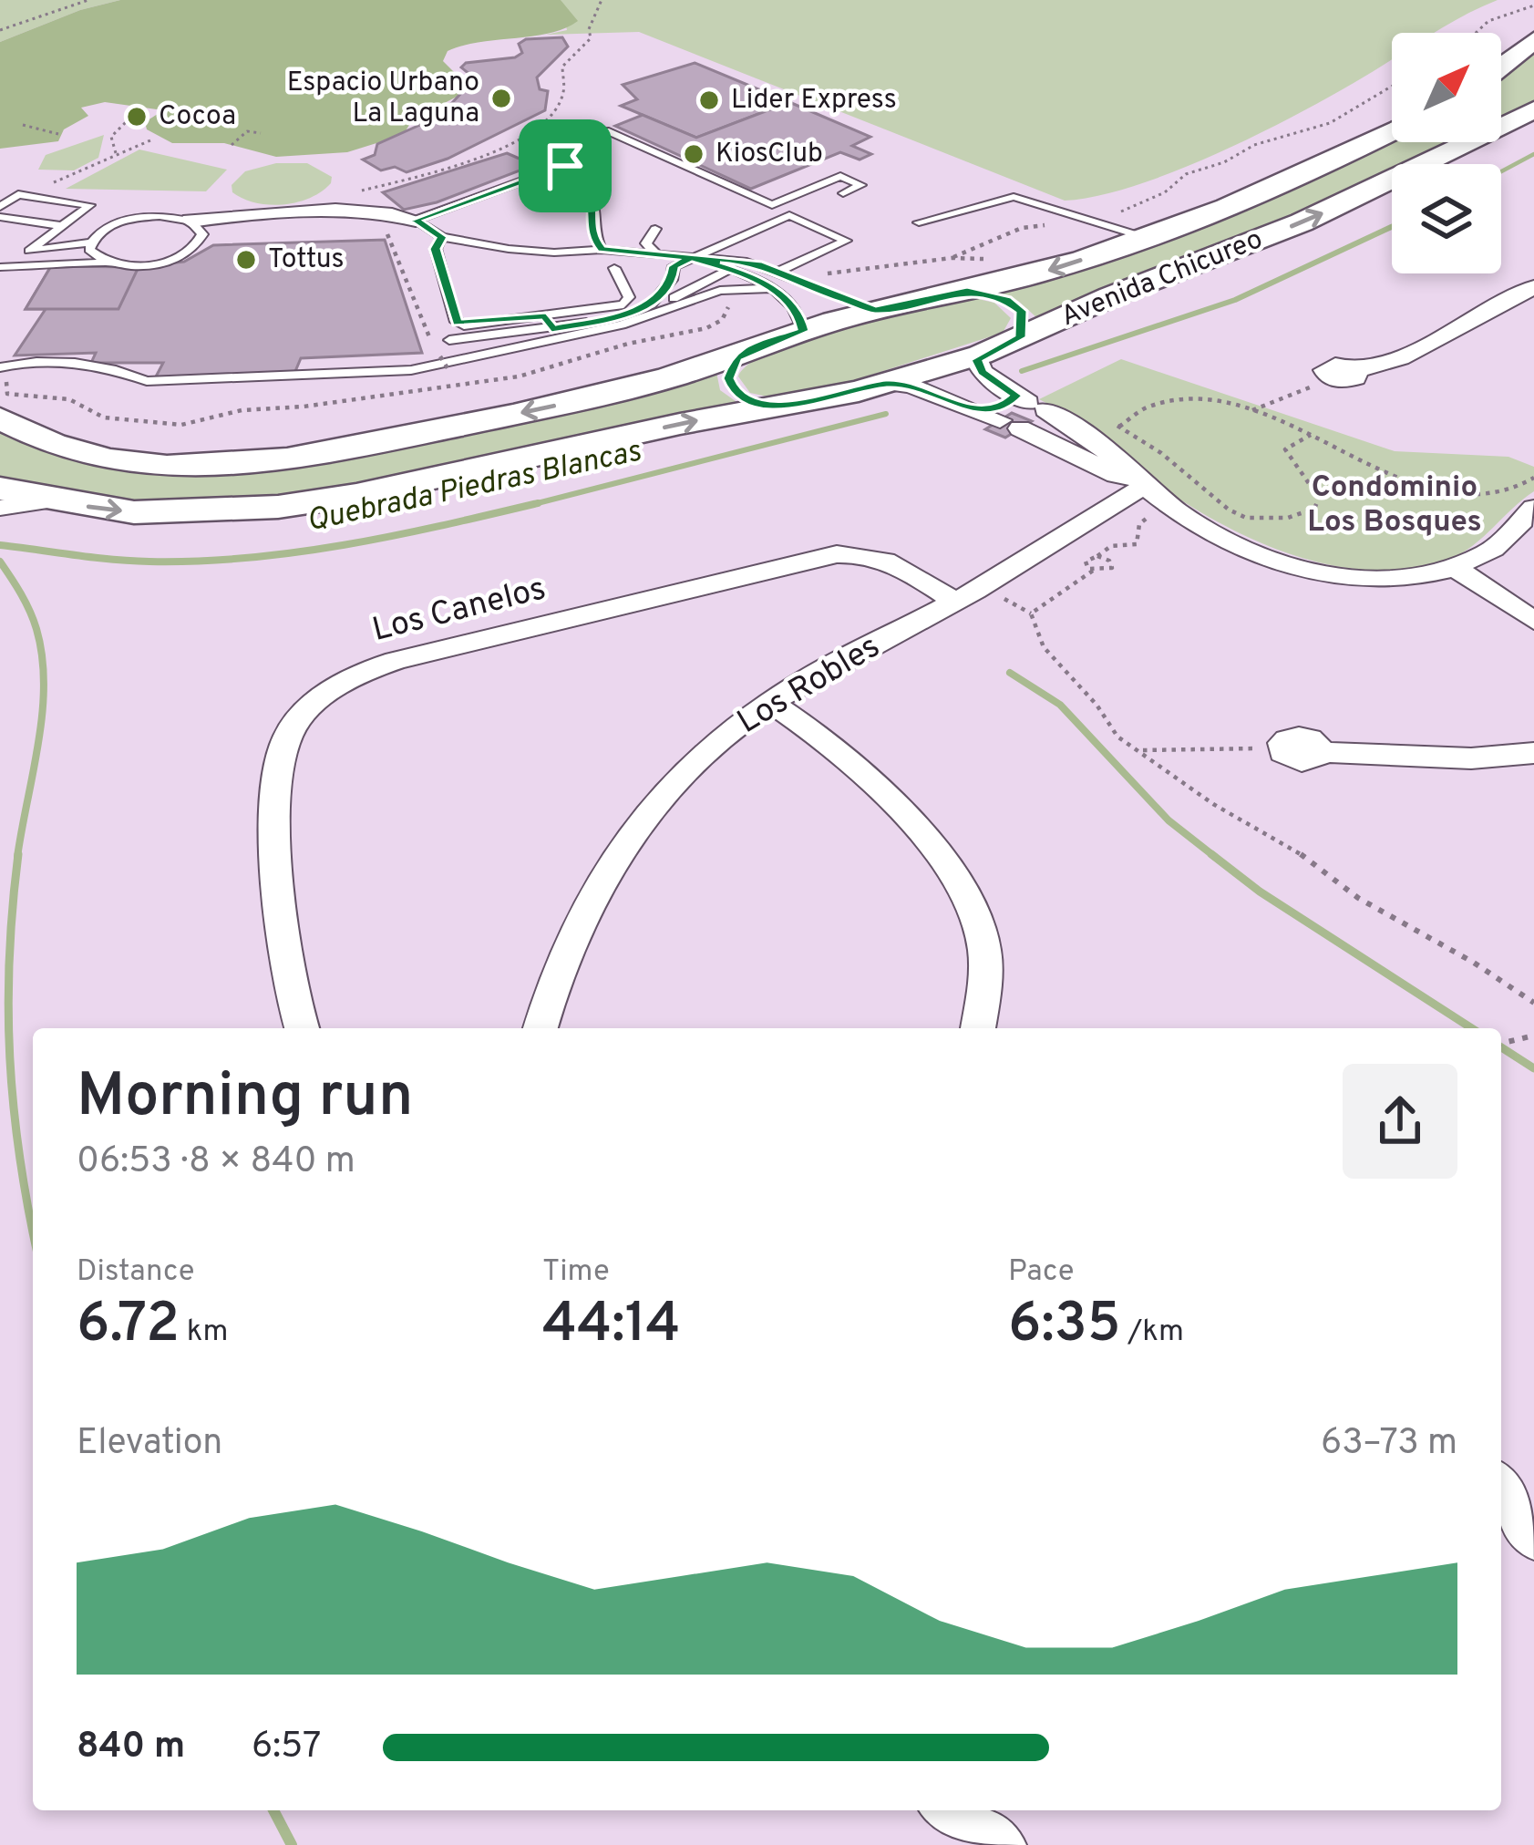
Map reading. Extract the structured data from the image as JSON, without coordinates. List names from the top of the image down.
{
  "streets": {
    "main road": ["Avenida Chicureo"],
    "street": ["Los Canelos", "Los Robles"]
  },
  "crossings": [
    ["Los Canelos", "Los Robles"]
  ],
  "districts": ["Condominio Los Bosques"],
  "water": ["Quebrada Piedras Blancas"],
  "places": [
    "Espacio Urbano La Laguna",
    "Lider Express",
    "Cocoa",
    "KiosClub",
    "Tottus"
  ],
  "north": "top right",
  "page": {
    "heading": ["Morning run", "06:53 · 8 × 840 m"],
    "stats": [
      ["Distance", "6.72 km"],
      ["Time", "44:14"],
      ["Pace", "6:35 /km"]
    ],
    "chart": ["Elevation", "63–73 m"],
    "list": [
      {
        "name": "840 m",
        "note": "6:57"
      }
    ]
  }
}
